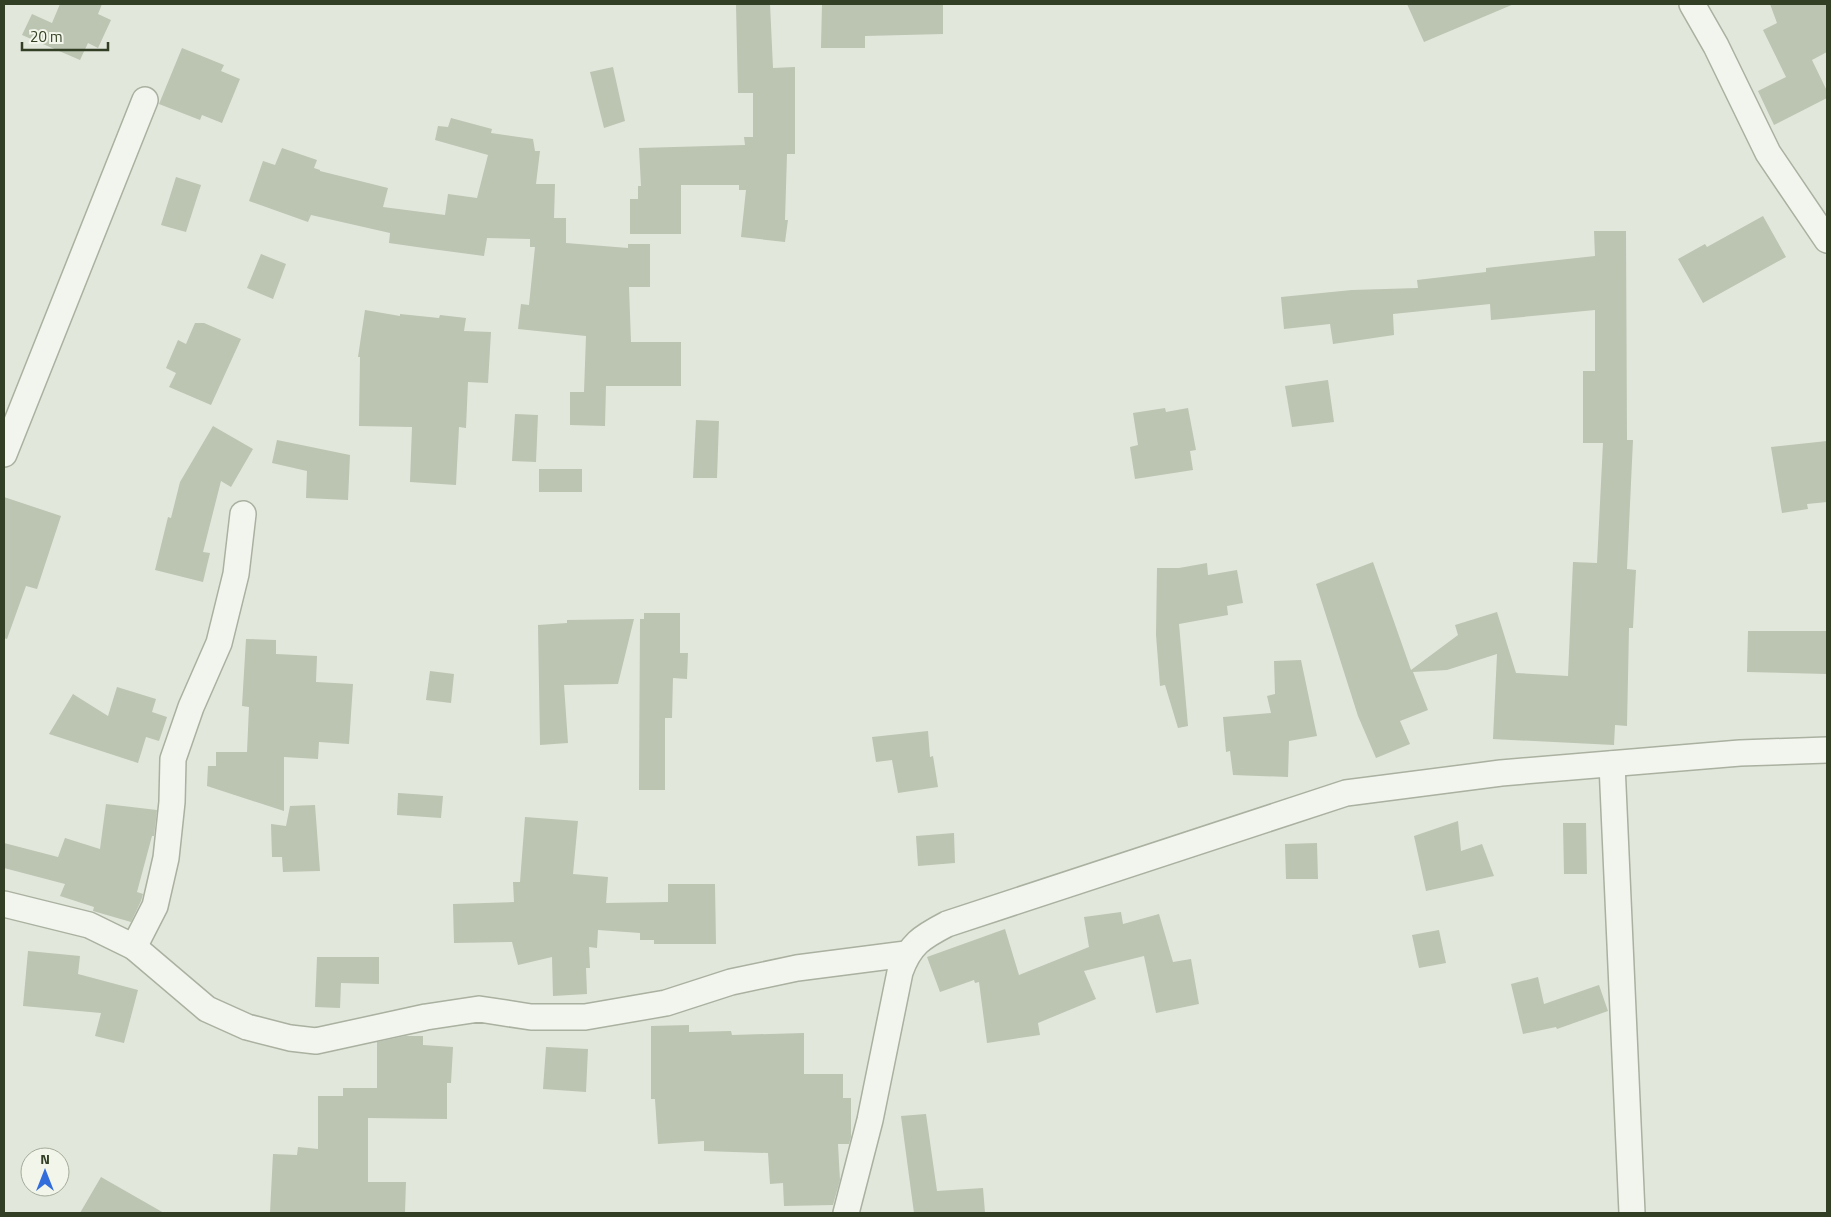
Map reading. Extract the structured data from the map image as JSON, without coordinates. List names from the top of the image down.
{
  "scale_bar": "20 m",
  "north": "top"
}
